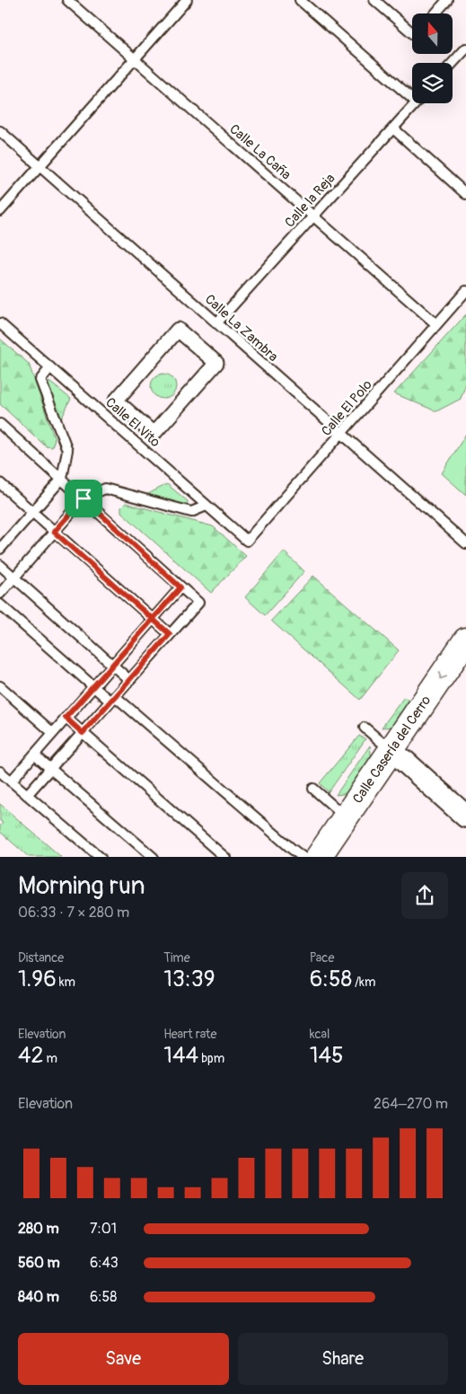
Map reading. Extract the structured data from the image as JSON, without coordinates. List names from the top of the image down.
{
  "streets": {
    "main road": ["Calle Casería del Cerro"],
    "lane": [
      "Calle La Caña",
      "Calle la Reja",
      "Calle La Zambra",
      "Calle El Polo",
      "Calle El Vito"
    ]
  },
  "crossings": [
    ["Calle La Caña", "Calle la Reja"],
    ["Calle La Caña", "Calle El Polo"],
    ["Calle la Reja", "Calle La Zambra"],
    ["Calle La Zambra", "Calle El Polo"],
    ["Calle El Polo", "Calle El Vito"]
  ],
  "north": "top",
  "page": {
    "heading": ["Morning run", "06:33 · 7 × 280 m"],
    "stats": [
      ["Distance", "1.96 km"],
      ["Time", "13:39"],
      ["Pace", "6:58 /km"],
      ["Elevation", "42 m"],
      ["Heart rate", "144 bpm"],
      ["kcal", "145"]
    ],
    "chart": ["Elevation", "264–270 m"],
    "list": [
      {
        "name": "280 m",
        "note": "7:01"
      },
      {
        "name": "560 m",
        "note": "6:43"
      },
      {
        "name": "840 m",
        "note": "6:58"
      }
    ],
    "buttons": ["Save", "Share"]
  }
}
